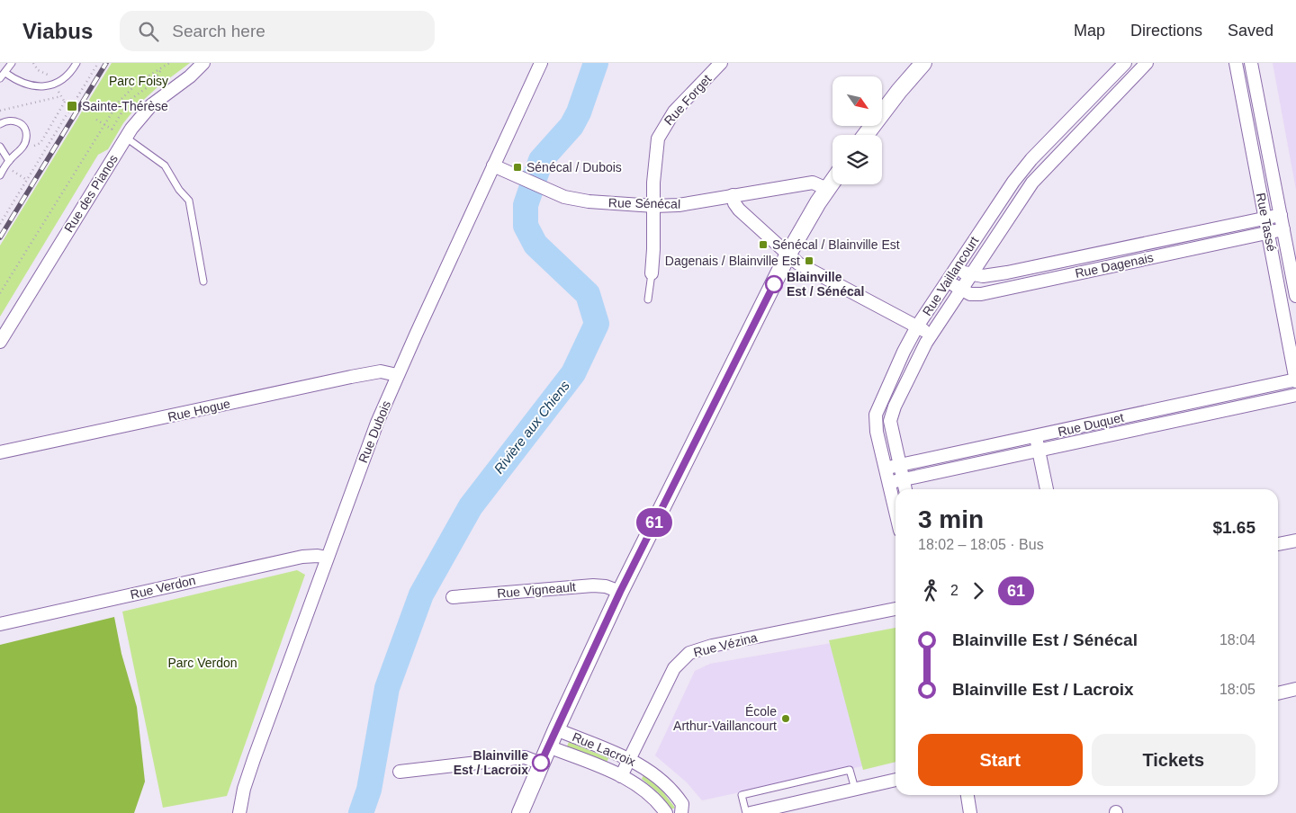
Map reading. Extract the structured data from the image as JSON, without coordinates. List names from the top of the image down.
{
  "streets": {
    "street": [
      "Rue Forget",
      "Rue des Pianos",
      "Rue Sénécal",
      "Rue Tassé",
      "Rue Dagenais",
      "Rue Vaillancourt",
      "Rue Hogue",
      "Rue Duquet",
      "Rue Dubois",
      "Rue Verdon",
      "Rue Vigneault",
      "Rue Vézina",
      "Rue Lacroix"
    ]
  },
  "crossings": [
    ["Rue Forget", "Rue Sénécal"],
    ["Rue Sénécal", "Rue Dubois"],
    ["Rue Tassé", "Rue Dagenais"],
    ["Rue Tassé", "Rue Duquet"],
    ["Rue Dagenais", "Rue Vaillancourt"],
    ["Rue Vaillancourt", "Rue Duquet"],
    ["Rue Hogue", "Rue Dubois"],
    ["Rue Dubois", "Rue Verdon"],
    ["Rue Vézina", "Rue Lacroix"]
  ],
  "water": ["Rivière aux Chiens"],
  "parks": ["Parc Foisy", "Parc Verdon"],
  "places": {
    "transit": [
      "Sainte-Thérèse",
      "Sénécal / Dubois",
      "Sénécal / Blainville Est",
      "Dagenais / Blainville Est"
    ],
    "other": ["Blainville Est / Sénécal", "École Arthur-Vaillancourt", "Blainville Est / Lacroix"]
  },
  "lines": ["bus line 61"],
  "north": "bottom right",
  "page": {
    "header": "Viabus",
    "search": "Search here",
    "nav": ["Map", "Directions", "Saved"],
    "on_map": "61",
    "heading": ["3 min", "18:02 – 18:05 · Bus", "$1.65"],
    "legs": ["2", "61"],
    "list": [
      {
        "name": "Blainville Est / Sénécal",
        "value": "18:04"
      },
      {
        "name": "Blainville Est / Lacroix",
        "value": "18:05"
      }
    ],
    "buttons": ["Start", "Tickets"]
  }
}
